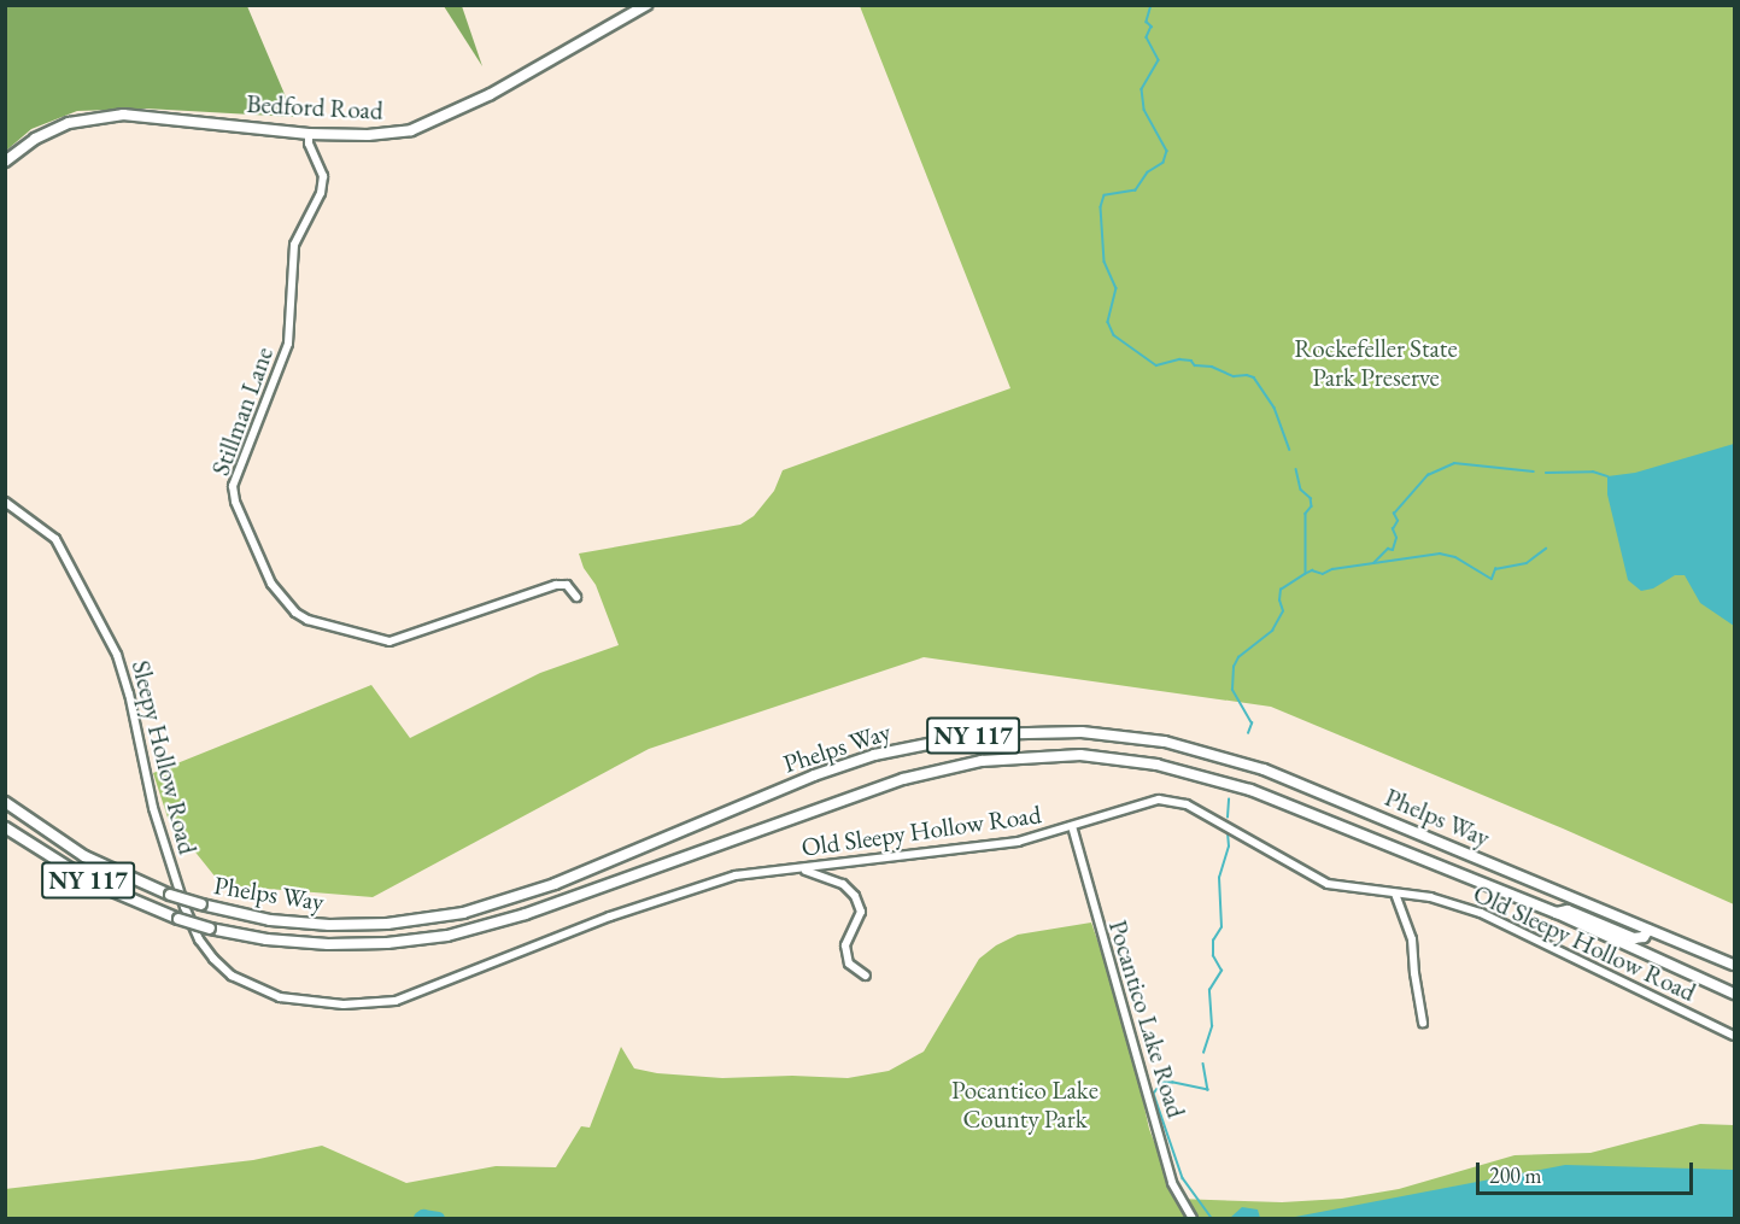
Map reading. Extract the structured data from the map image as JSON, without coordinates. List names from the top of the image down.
{
  "streets": {
    "main road": ["Bedford Road", "NY 117", "Phelps Way"],
    "street": [
      "Stillman Lane",
      "Sleepy Hollow Road",
      "Old Sleepy Hollow Road",
      "Pocantico Lake Road"
    ]
  },
  "crossings": [
    ["Bedford Road", "Stillman Lane"],
    ["Sleepy Hollow Road", "Old Sleepy Hollow Road"],
    ["Old Sleepy Hollow Road", "Pocantico Lake Road"]
  ],
  "parks": ["Rockefeller State Park Preserve", "Pocantico Lake County Park"],
  "scale_bar": "200 m"
}
